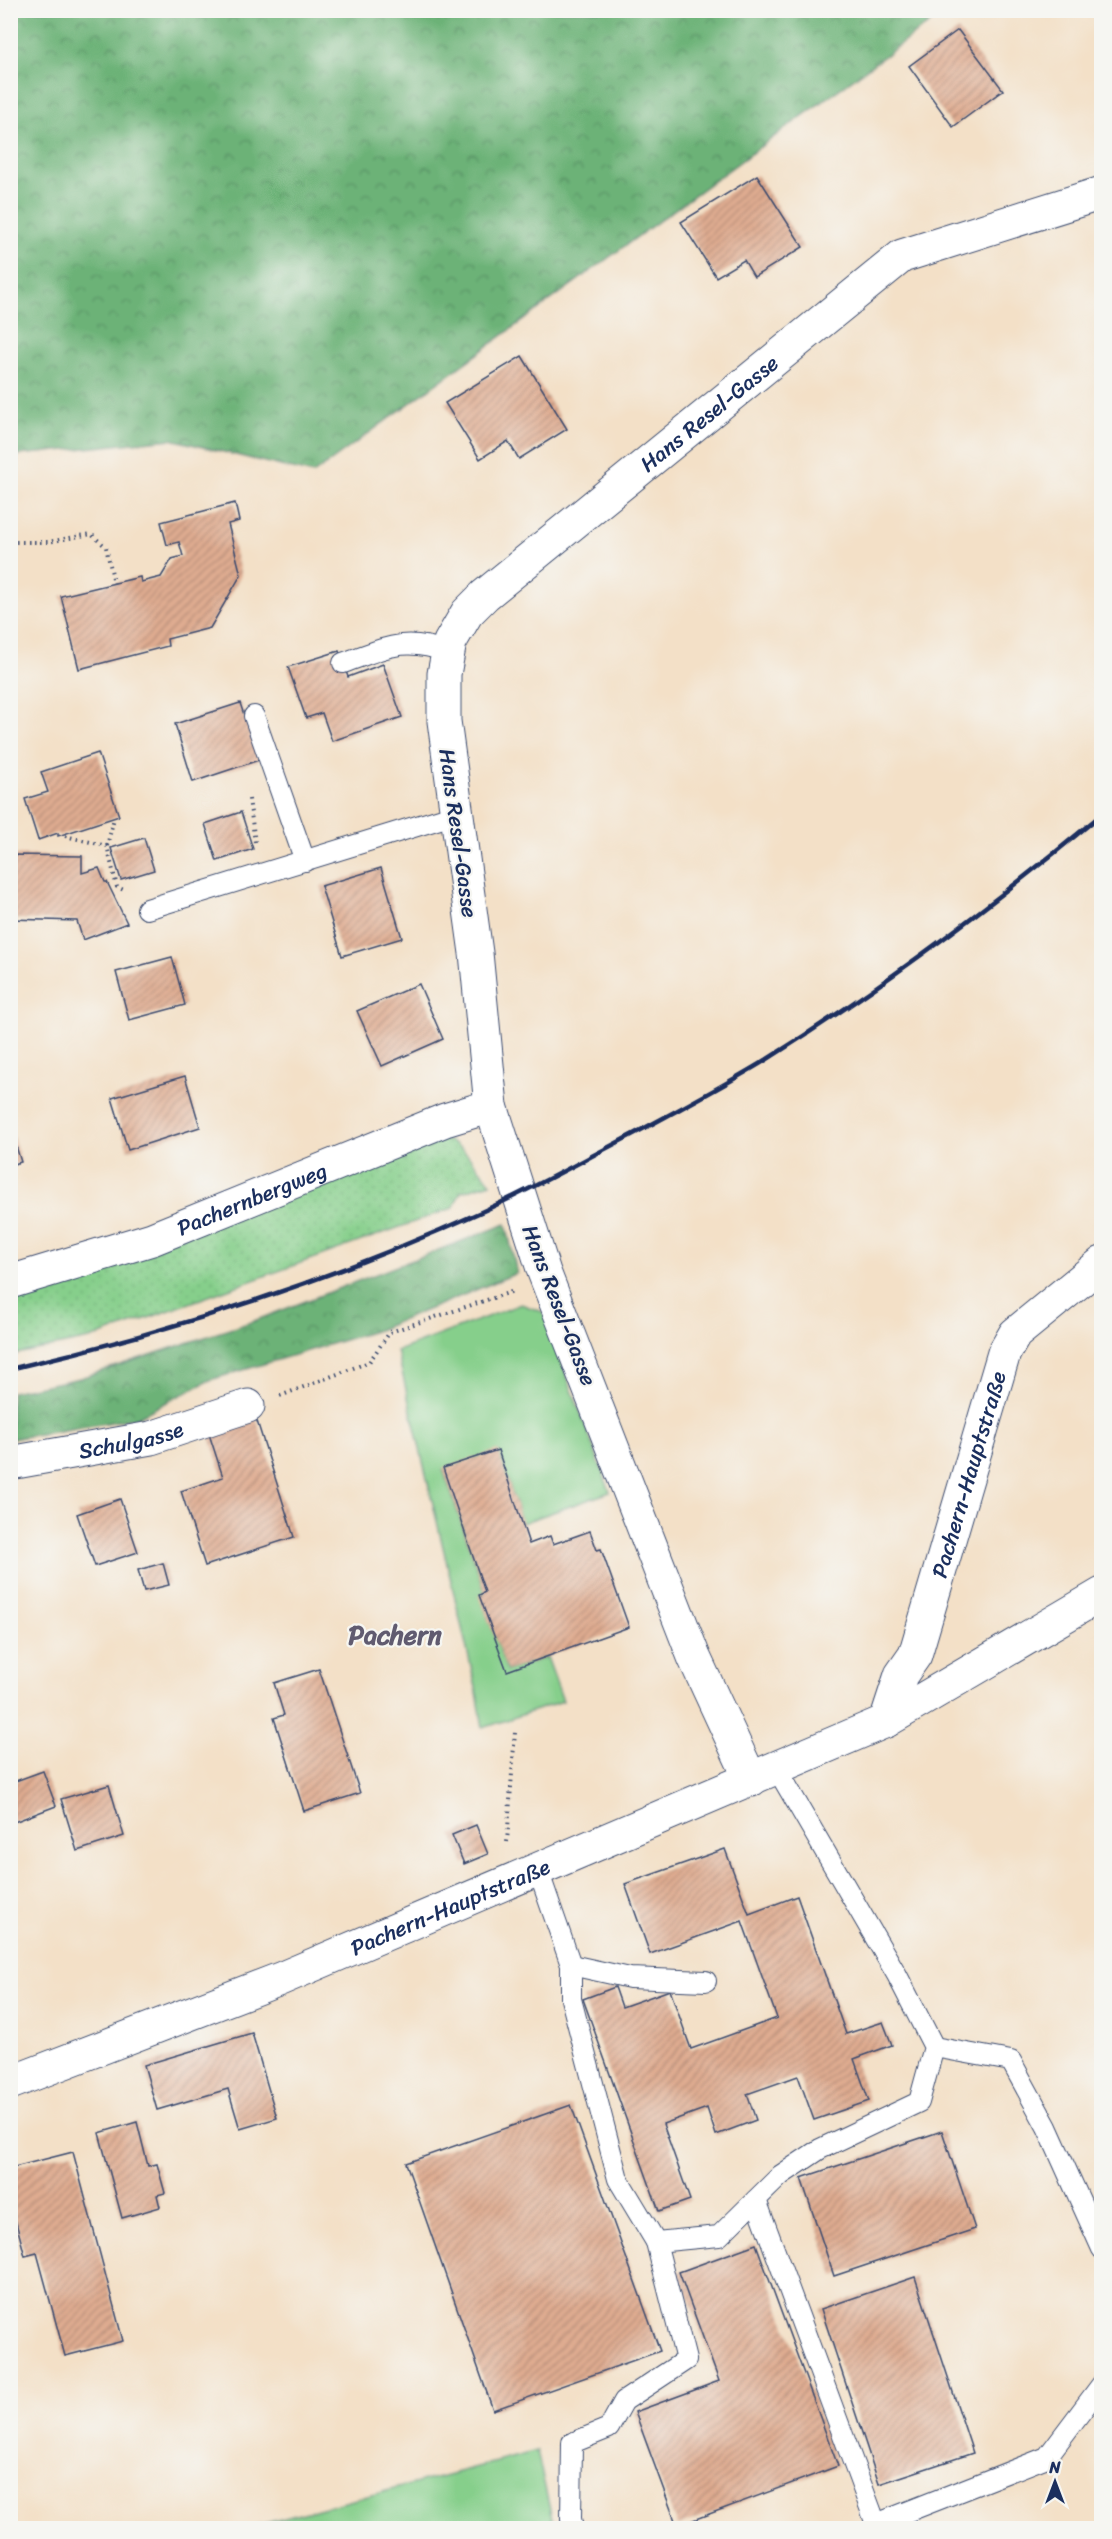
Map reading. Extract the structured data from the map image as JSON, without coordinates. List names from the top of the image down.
{
  "streets": {
    "street": [
      "Hans Resel-Gasse",
      "Pachernbergweg",
      "Schulgasse",
      "Pachern-Hauptstraße"
    ]
  },
  "crossings": [
    ["Hans Resel-Gasse", "Pachernbergweg"],
    ["Hans Resel-Gasse", "Pachern-Hauptstraße"]
  ],
  "districts": ["Pachern"],
  "north": "top"
}
